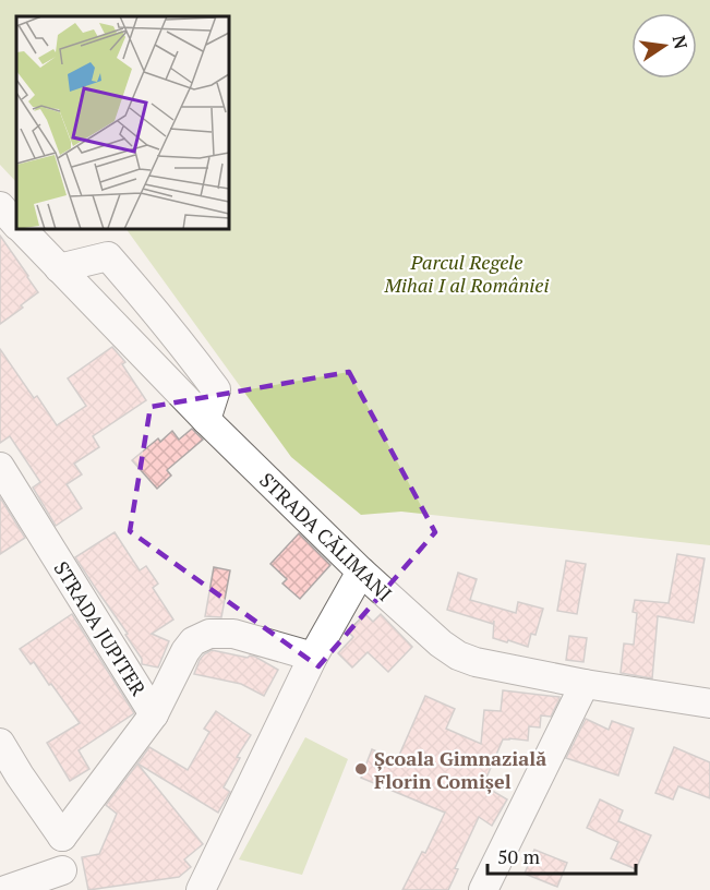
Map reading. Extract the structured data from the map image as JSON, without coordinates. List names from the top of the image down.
{
  "streets": {
    "street": ["STRADA CĂLIMANI", "STRADA JUPITER"]
  },
  "parks": ["Parcul Regele Mihai I al României"],
  "places": ["Școala Gimnazială Florin Comișel"],
  "scale_bar": "50 m",
  "north": "right"
}
